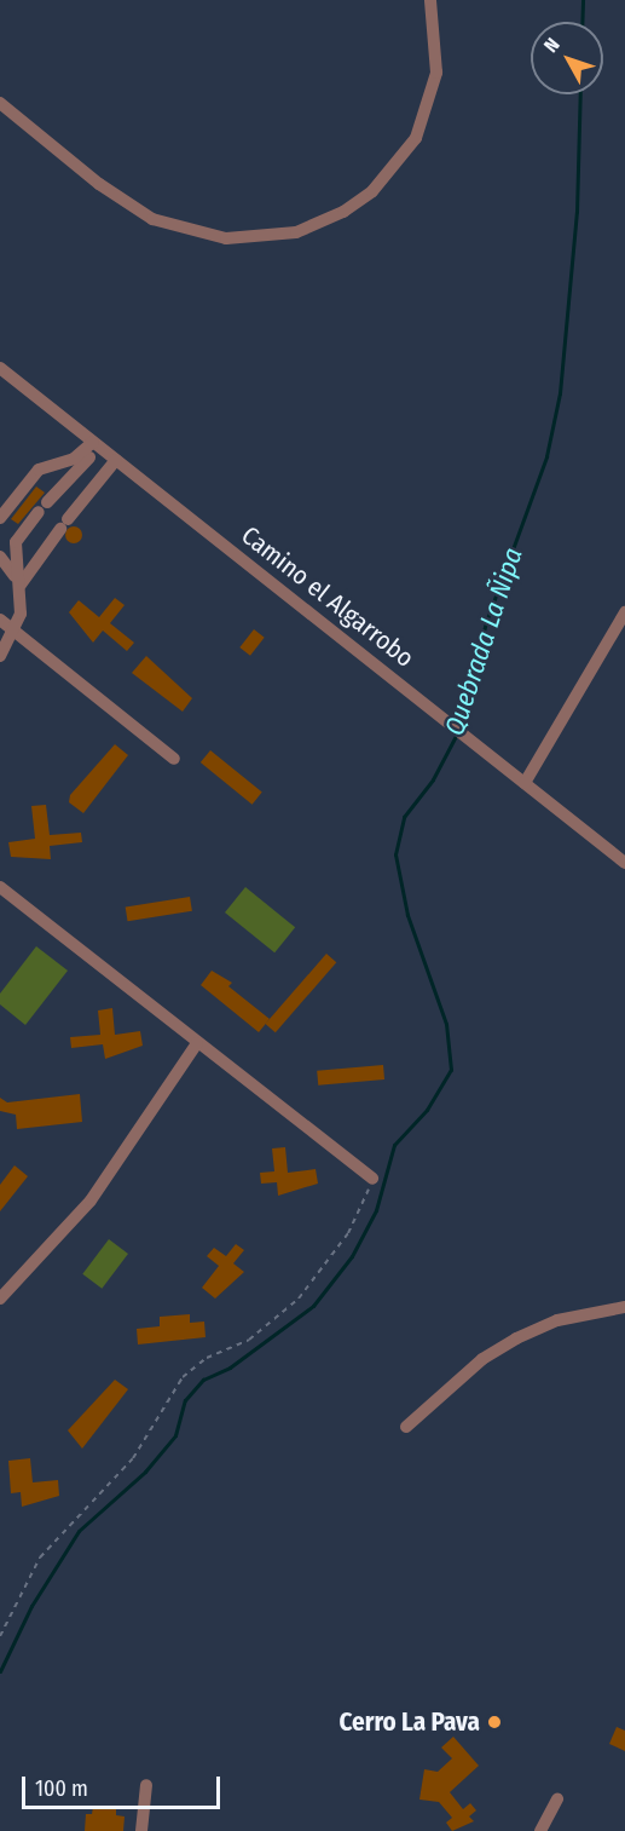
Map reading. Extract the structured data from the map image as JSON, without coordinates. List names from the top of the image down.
{
  "streets": {
    "street": ["Camino el Algarrobo"]
  },
  "water": ["Quebrada La Ñipa"],
  "places": ["Cerro La Pava"],
  "scale_bar": "100 m",
  "north": "top left"
}
